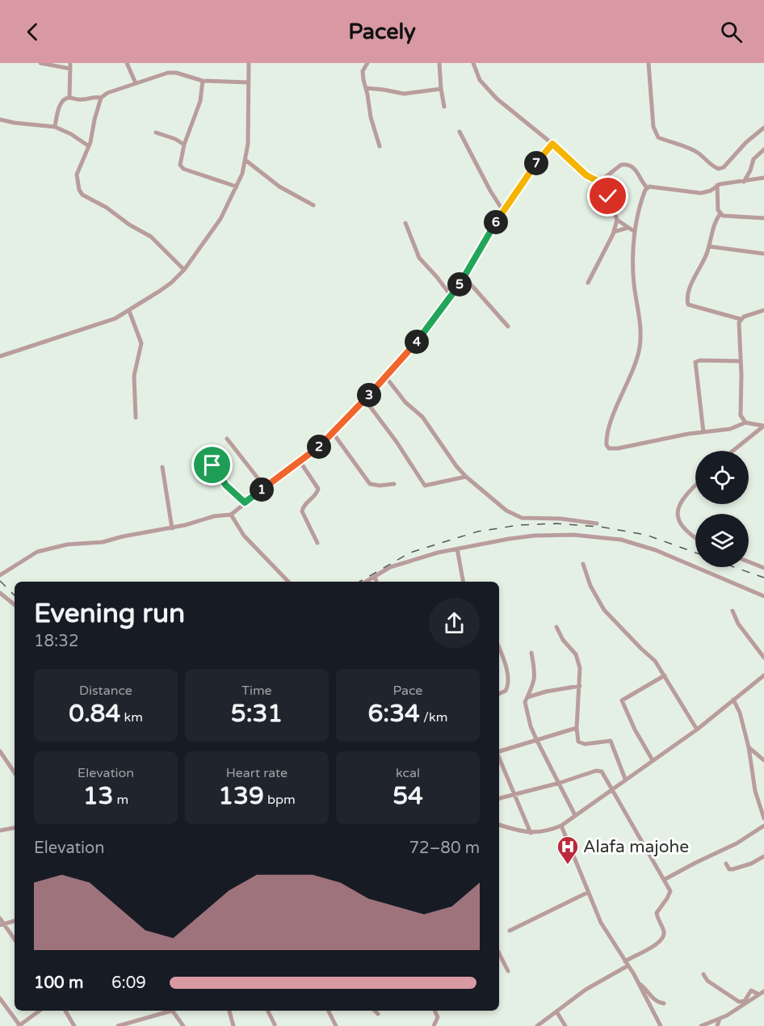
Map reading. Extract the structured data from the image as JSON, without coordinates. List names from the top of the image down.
{
  "places": {
    "hospital": ["Alafa majohe"]
  },
  "page": {
    "header": "Pacely",
    "pins": [
      "7",
      "6",
      "5",
      "4",
      "3",
      "2",
      "1"
    ],
    "heading": ["Evening run", "18:32"],
    "stats": [
      ["Distance", "0.84 km"],
      ["Time", "5:31"],
      ["Pace", "6:34 /km"],
      ["Elevation", "13 m"],
      ["Heart rate", "139 bpm"],
      ["kcal", "54"]
    ],
    "chart": ["Elevation", "72–80 m"],
    "list": [
      {
        "name": "100 m",
        "note": "6:09"
      }
    ]
  }
}
